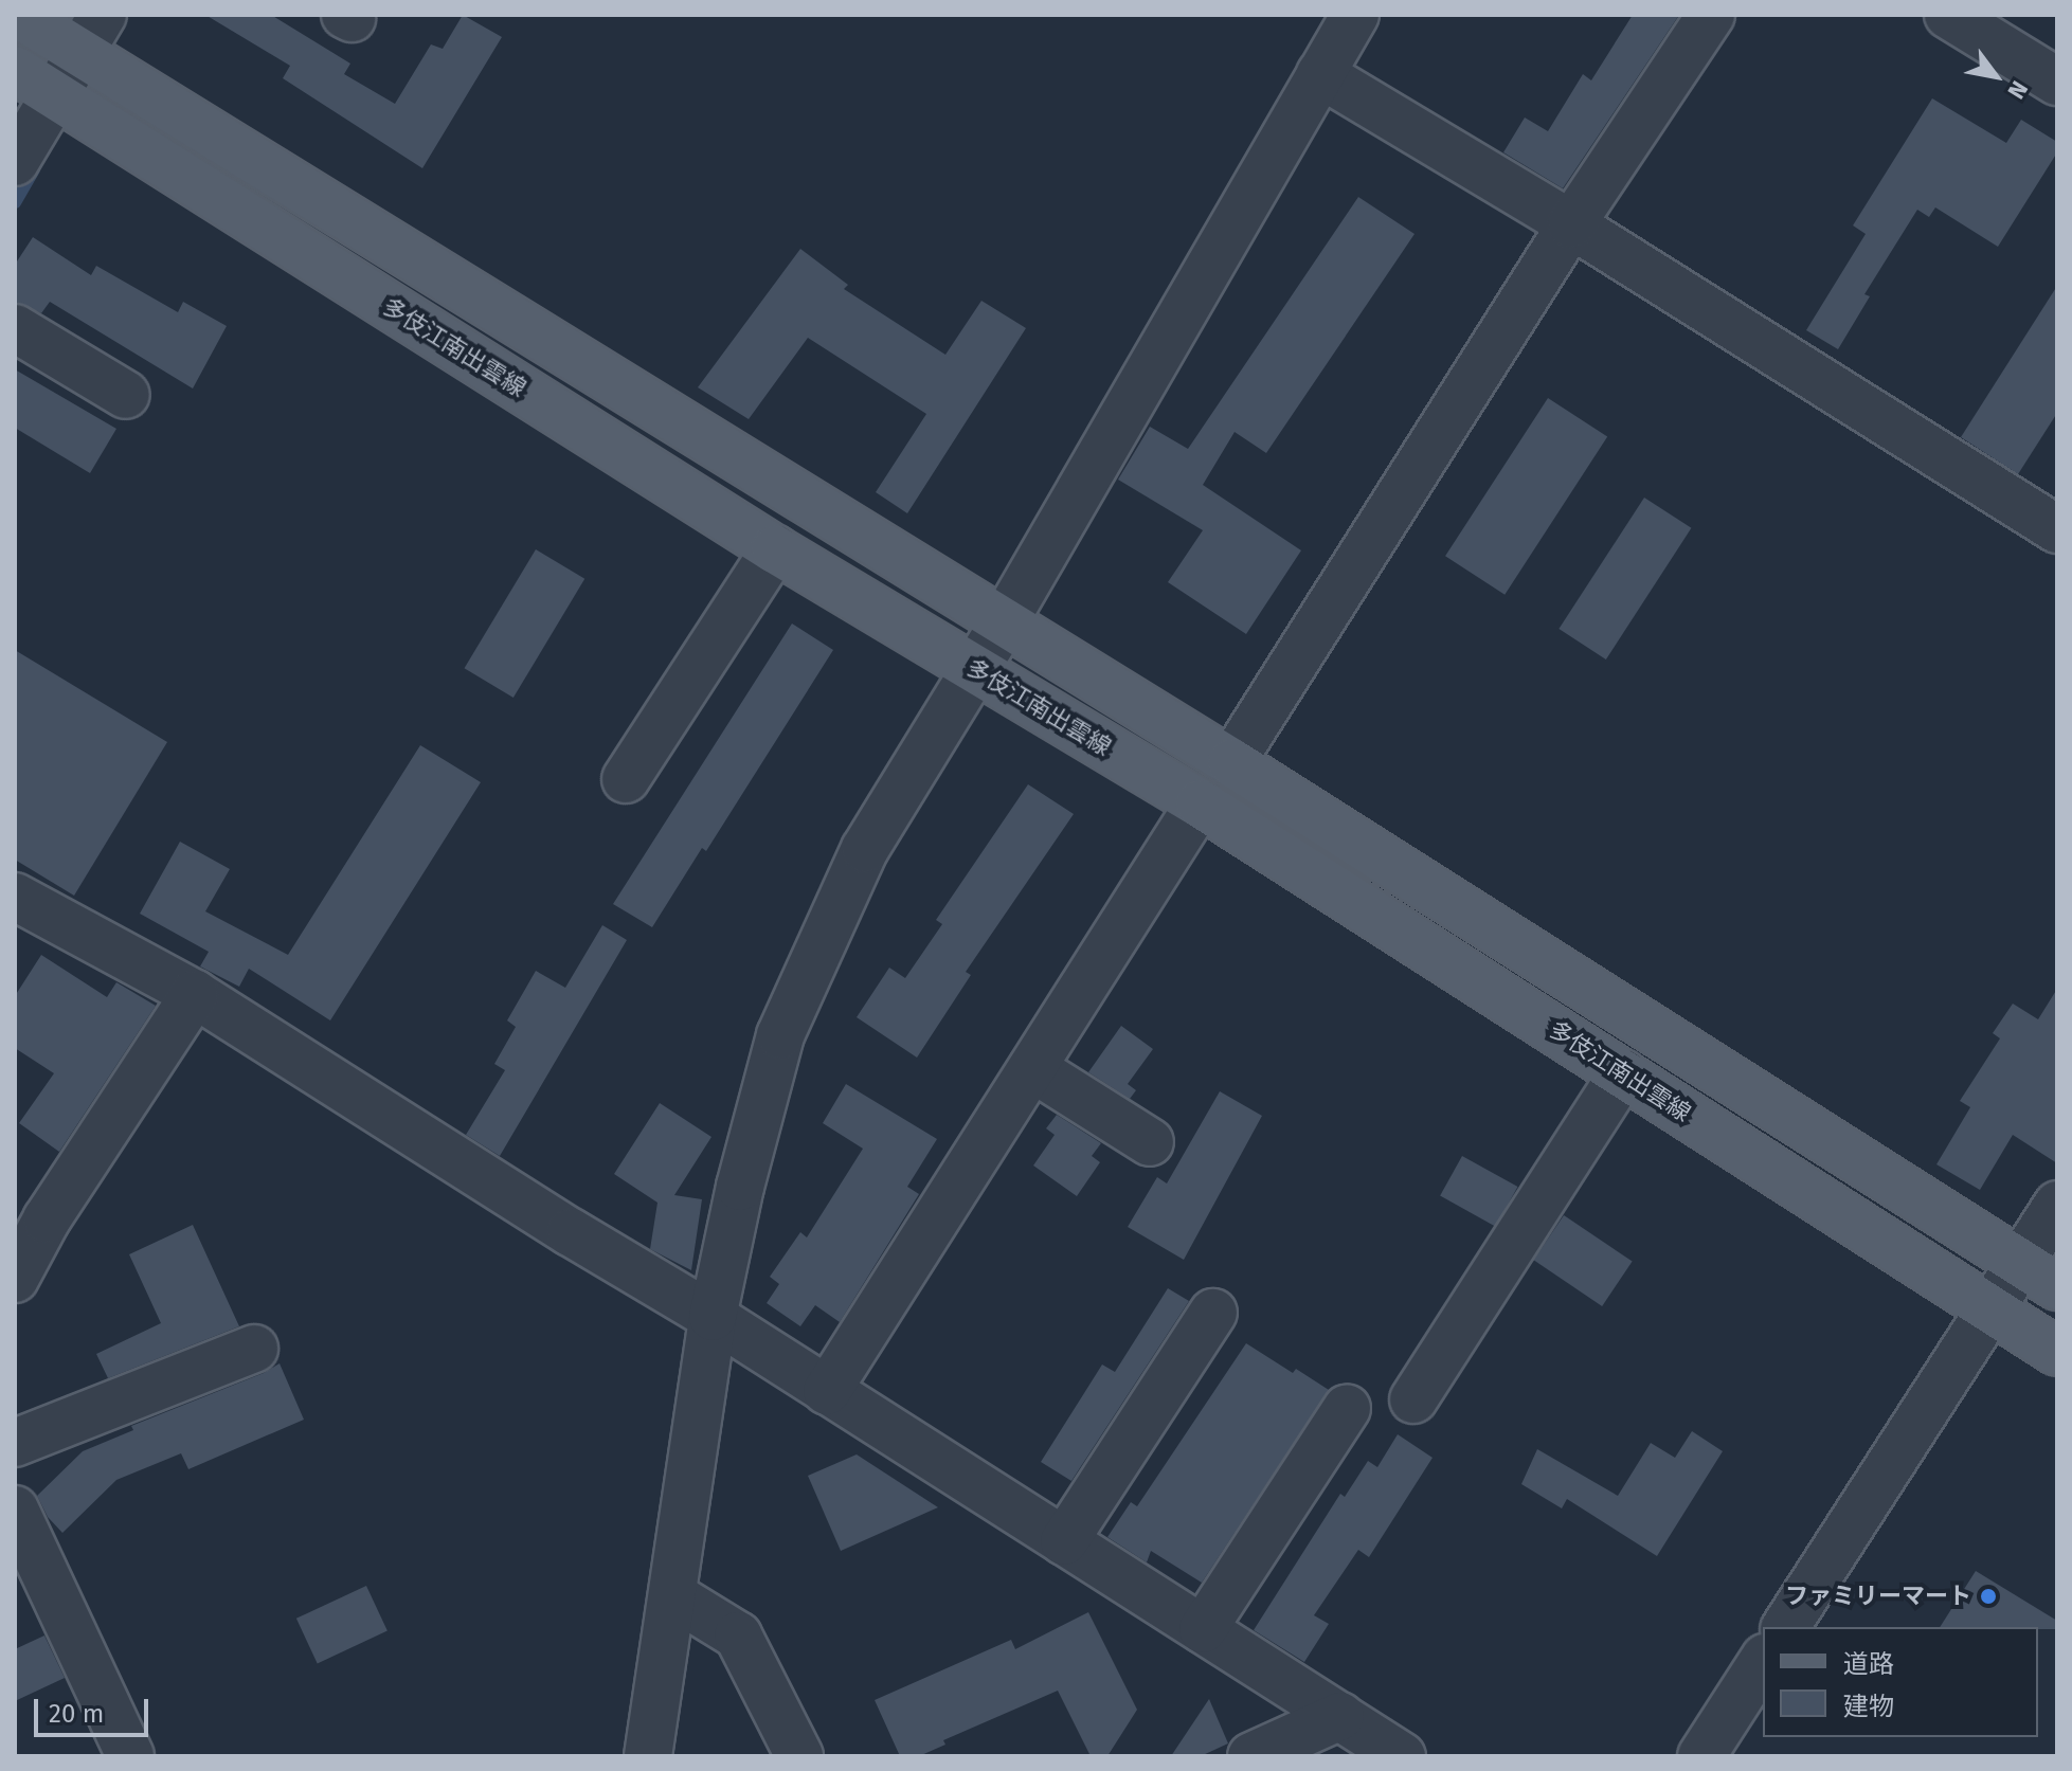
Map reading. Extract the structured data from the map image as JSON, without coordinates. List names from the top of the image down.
{
  "streets": {
    "main road": ["多伎江南出雲線"]
  },
  "places": ["ファミリーマート"],
  "legend": ["道路", "建物"],
  "scale_bar": "20 m",
  "north": "bottom right"
}
